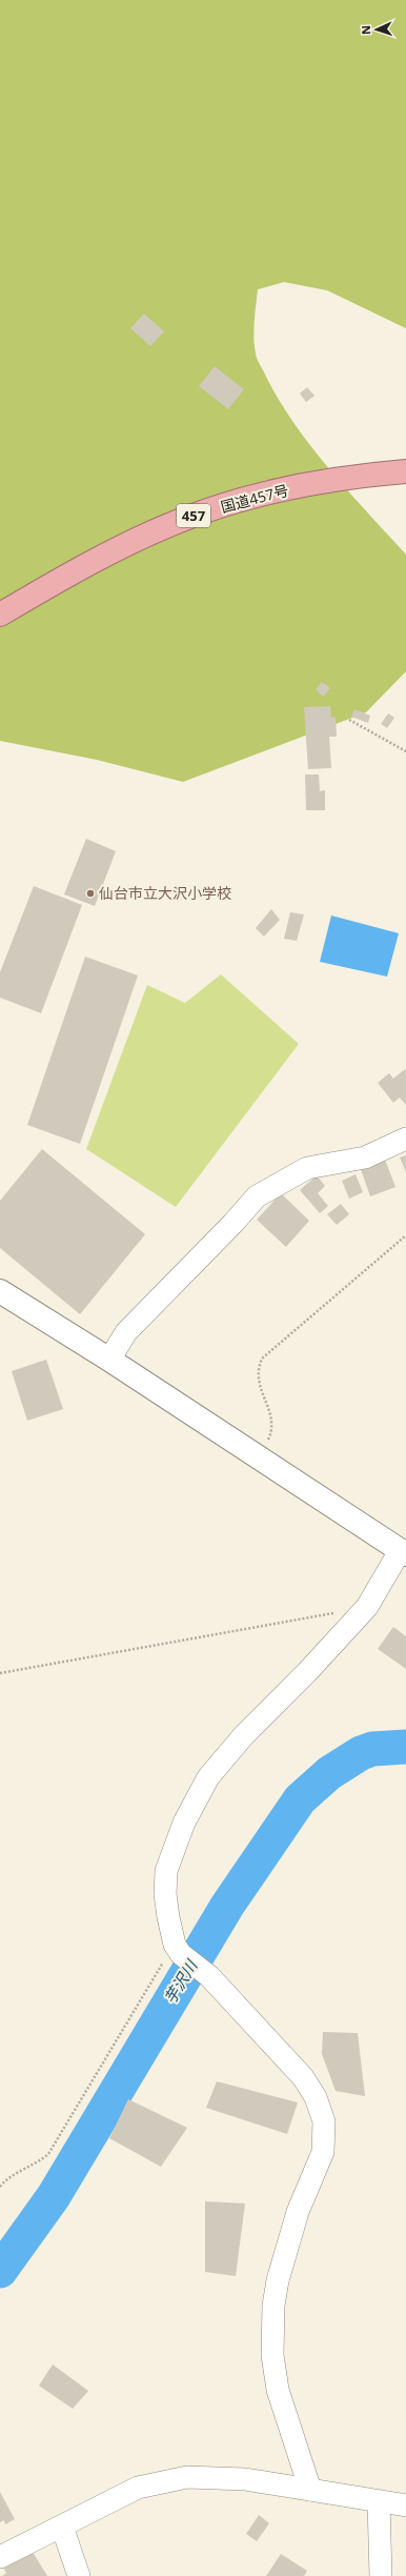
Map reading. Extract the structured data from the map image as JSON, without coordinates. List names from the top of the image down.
{
  "streets": {
    "highway": ["国道457号", "457"]
  },
  "water": ["芋沢川"],
  "places": ["仙台市立大沢小学校"],
  "north": "left"
}
